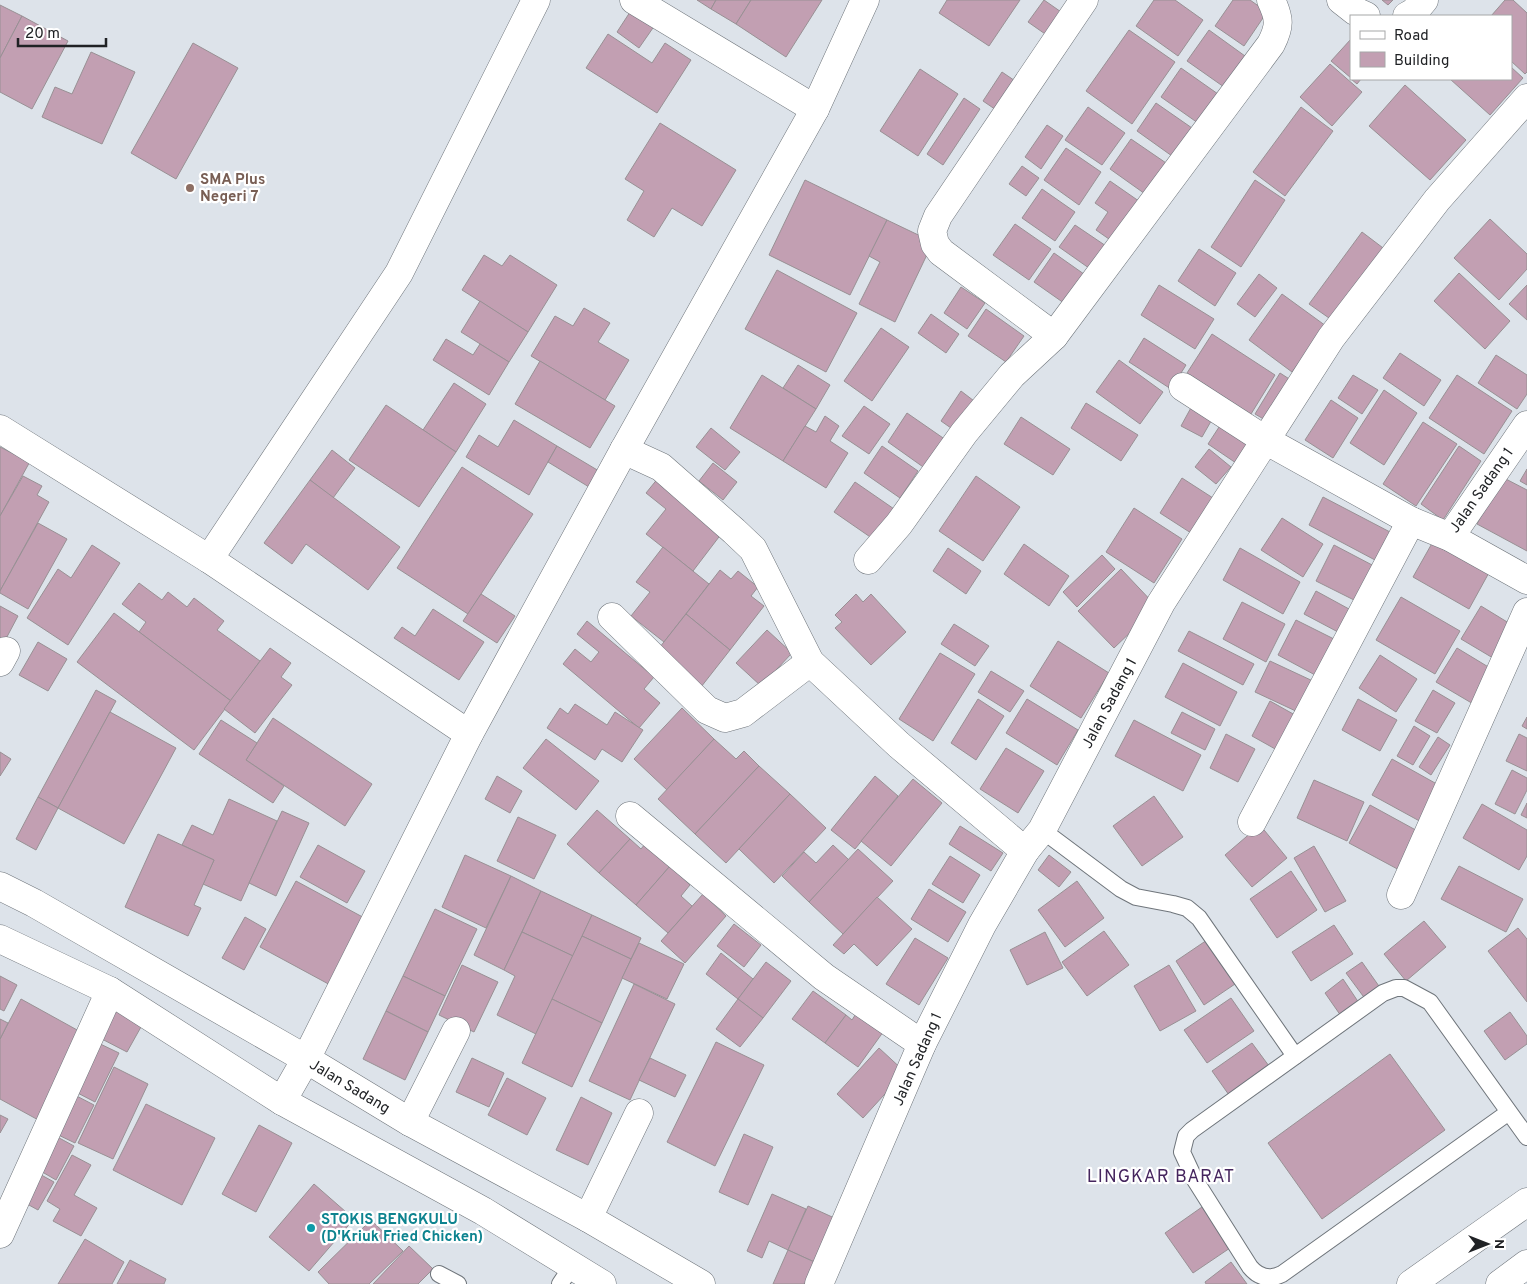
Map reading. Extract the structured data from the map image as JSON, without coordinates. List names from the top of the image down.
{
  "streets": {
    "street": ["Jalan Sadang 1", "Jalan Sadang"]
  },
  "districts": ["LINGKAR BARAT"],
  "places": ["SMA Plus Negeri 7", "STOKIS BENGKULU (D'Kriuk Fried Chicken)"],
  "legend": ["Road", "Building"],
  "scale_bar": "20 m",
  "north": "right"
}
